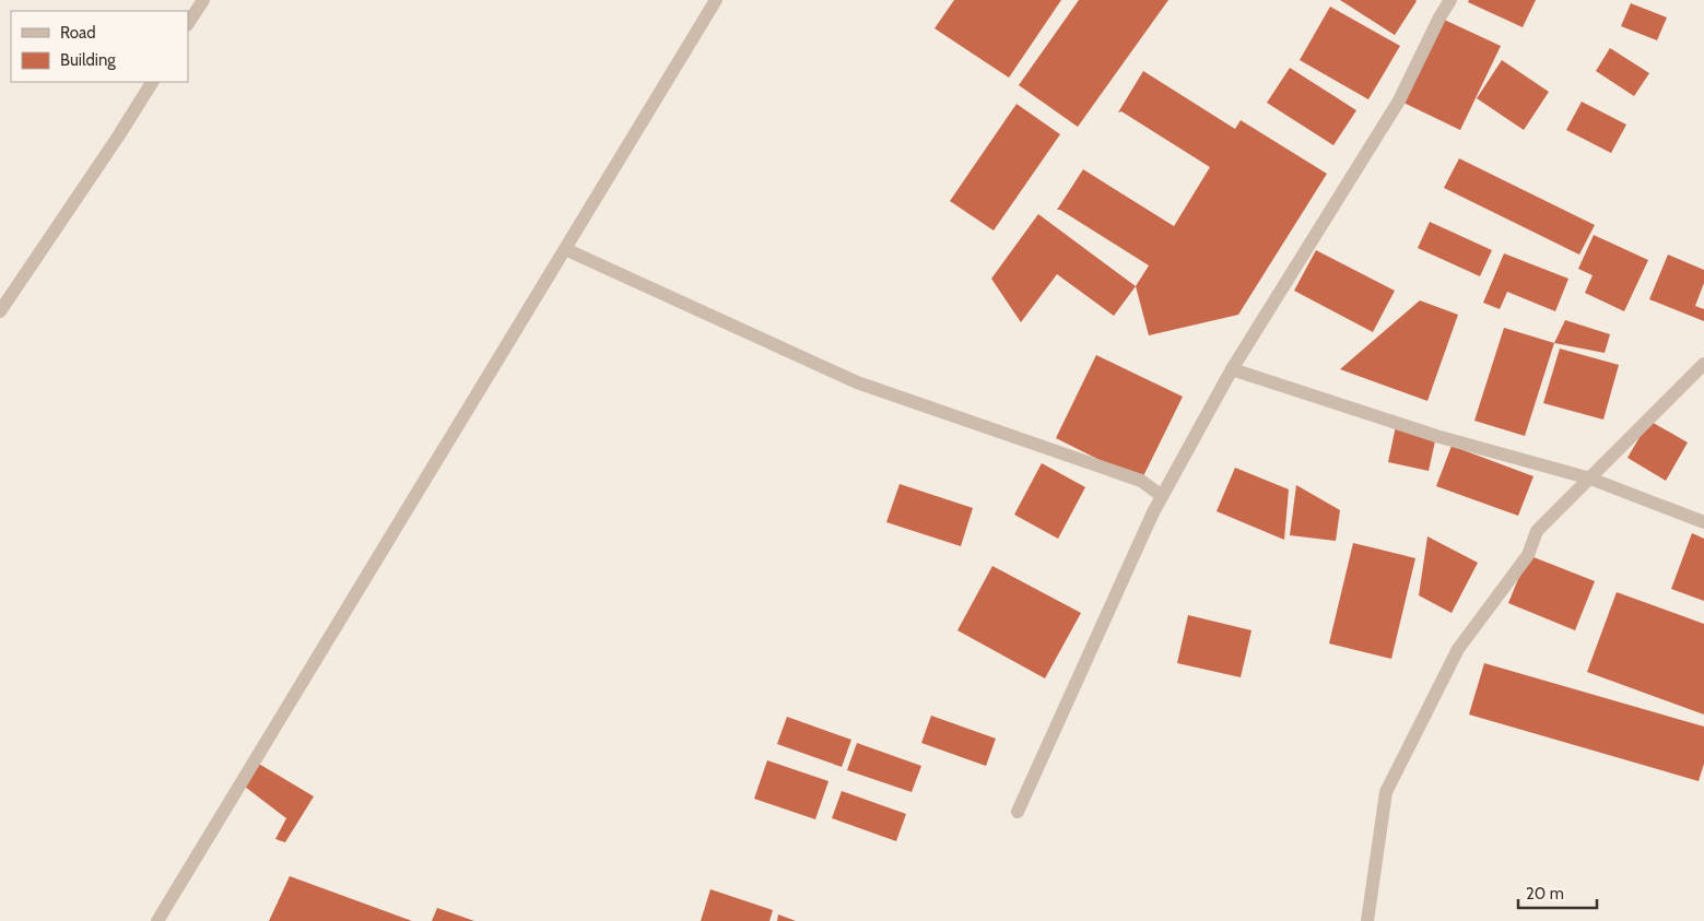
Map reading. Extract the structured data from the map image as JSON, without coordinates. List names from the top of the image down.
{
  "legend": ["Road", "Building"],
  "scale_bar": "20 m"
}
